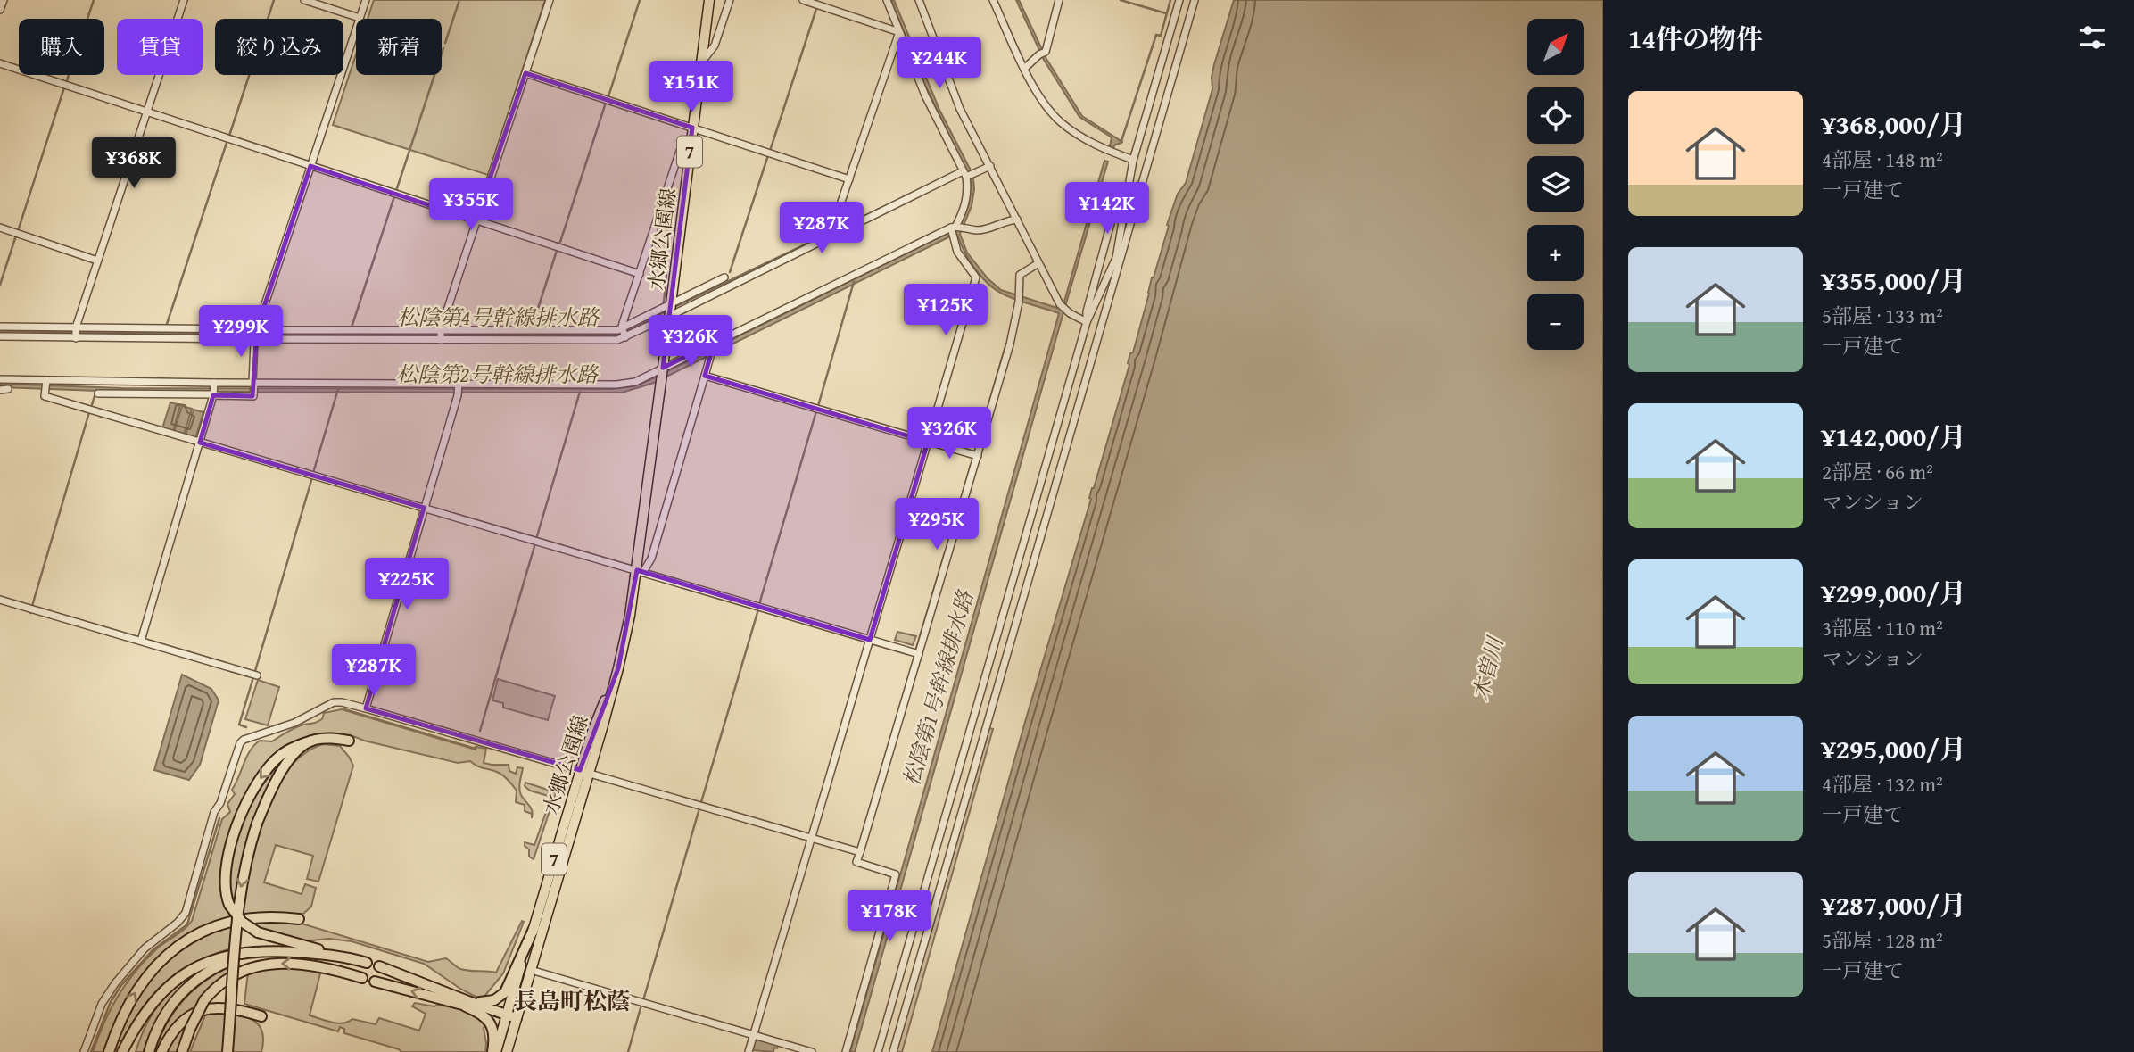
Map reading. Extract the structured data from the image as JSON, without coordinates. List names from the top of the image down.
{
  "streets": {
    "main road": ["7", "水郷公園線"]
  },
  "districts": ["長島町松蔭"],
  "water": [
    "松陰第4号幹線排水路",
    "松陰第2号幹線排水路",
    "木曽川",
    "松陰第1号幹線排水路"
  ],
  "north": "top right",
  "page": {
    "heading": "14件の物件",
    "map_buttons": ["+", "−"],
    "chip": [
      "購入",
      "賃貸",
      "絞り込み",
      "新着"
    ],
    "price": [
      "¥244K",
      "¥151K",
      "¥368K",
      "¥355K",
      "¥142K",
      "¥287K",
      "¥125K",
      "¥299K",
      "¥326K",
      "¥326K",
      "¥295K",
      "¥225K",
      "¥287K",
      "¥178K"
    ],
    "list": [
      {
        "name": "¥368,000/月",
        "note": "4部屋 · 148 m² · 一戸建て"
      },
      {
        "name": "¥355,000/月",
        "note": "5部屋 · 133 m² · 一戸建て"
      },
      {
        "name": "¥142,000/月",
        "note": "2部屋 · 66 m² · マンション"
      },
      {
        "name": "¥299,000/月",
        "note": "3部屋 · 110 m² · マンション"
      },
      {
        "name": "¥295,000/月",
        "note": "4部屋 · 132 m² · 一戸建て"
      },
      {
        "name": "¥287,000/月",
        "note": "5部屋 · 128 m² · 一戸建て"
      }
    ]
  }
}
